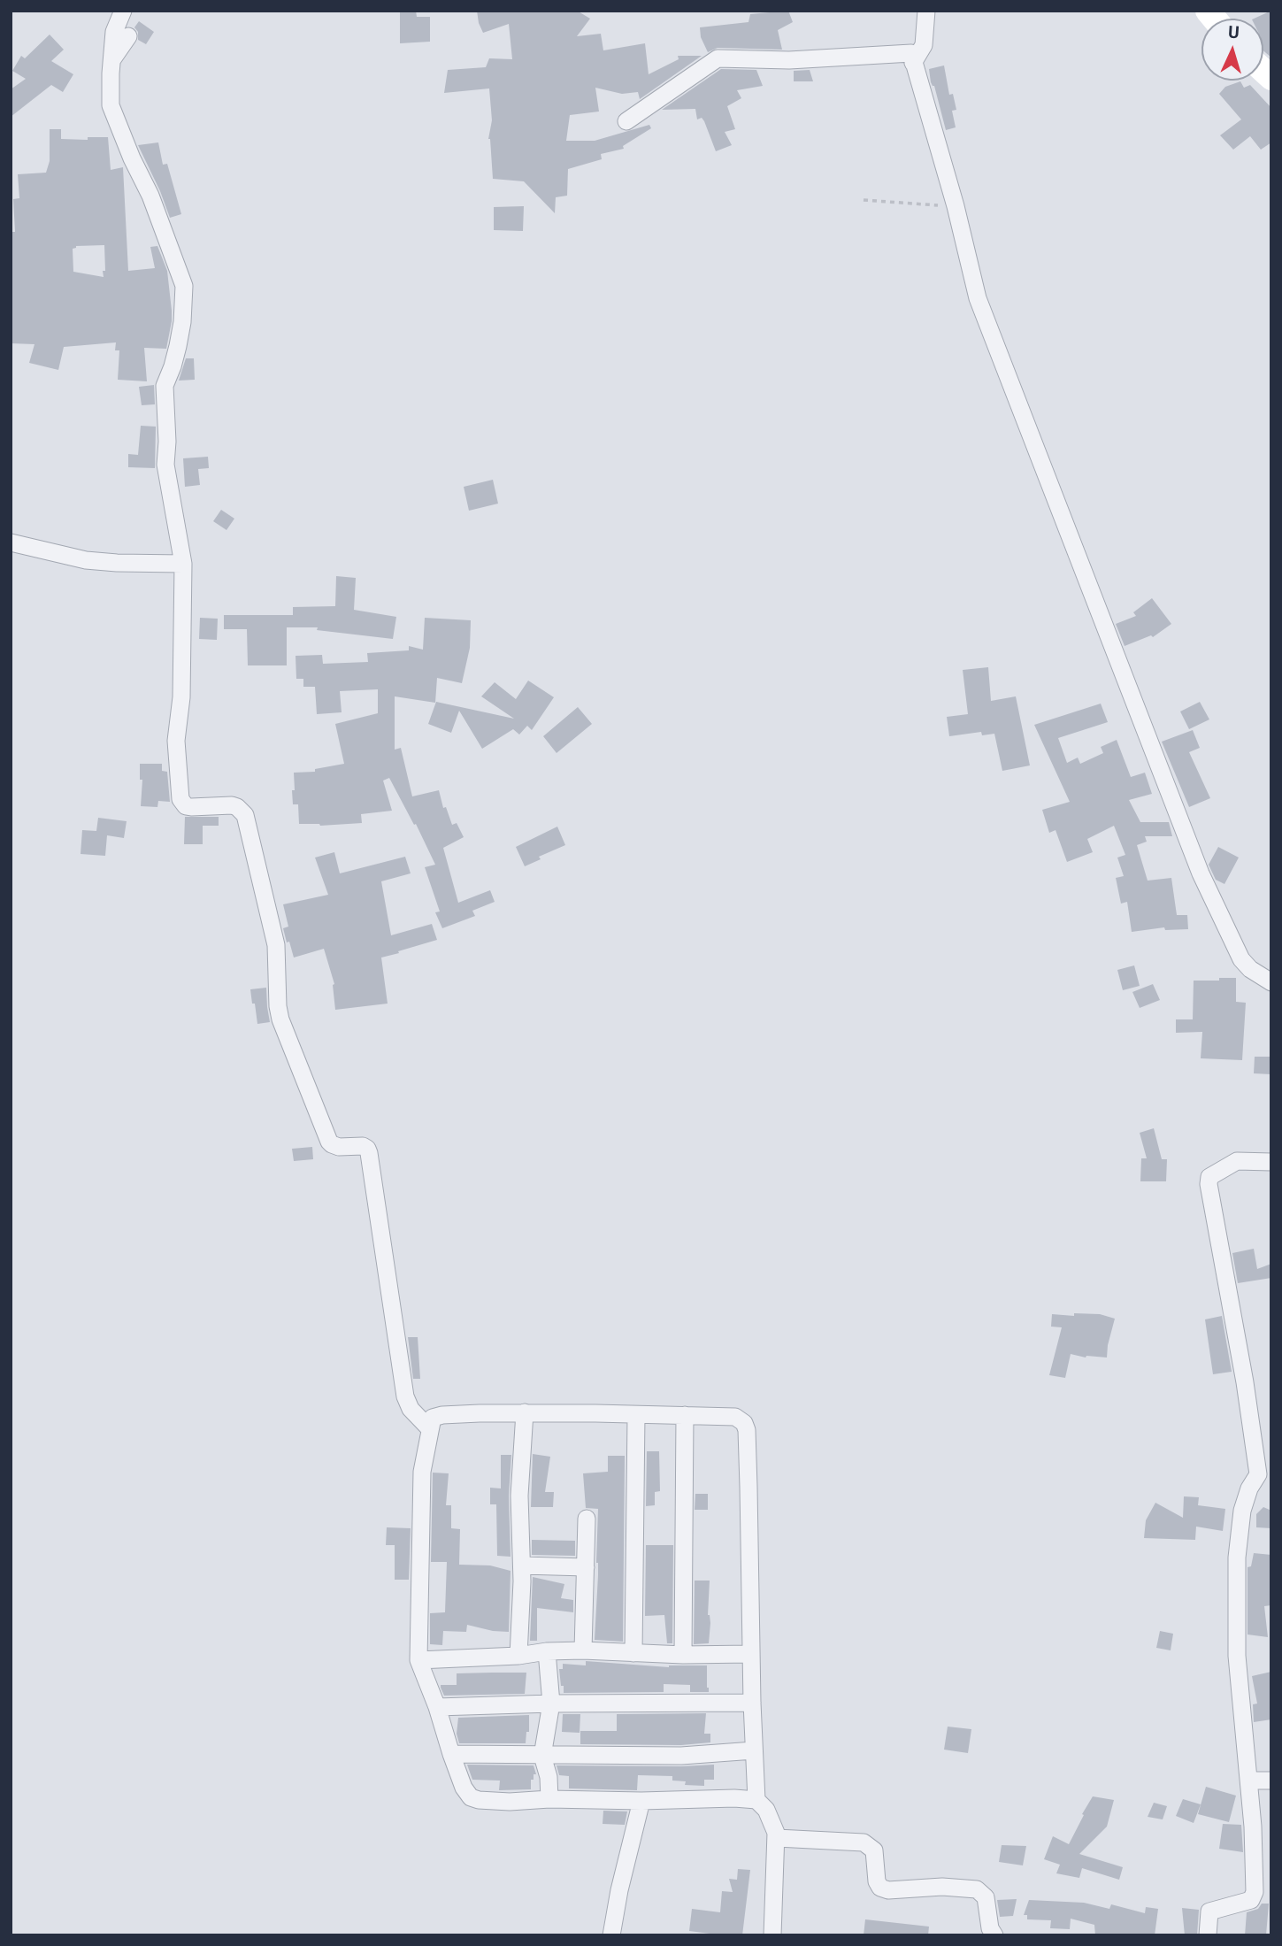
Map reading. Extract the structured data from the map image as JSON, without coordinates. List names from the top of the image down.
{
  "north": "top"
}
